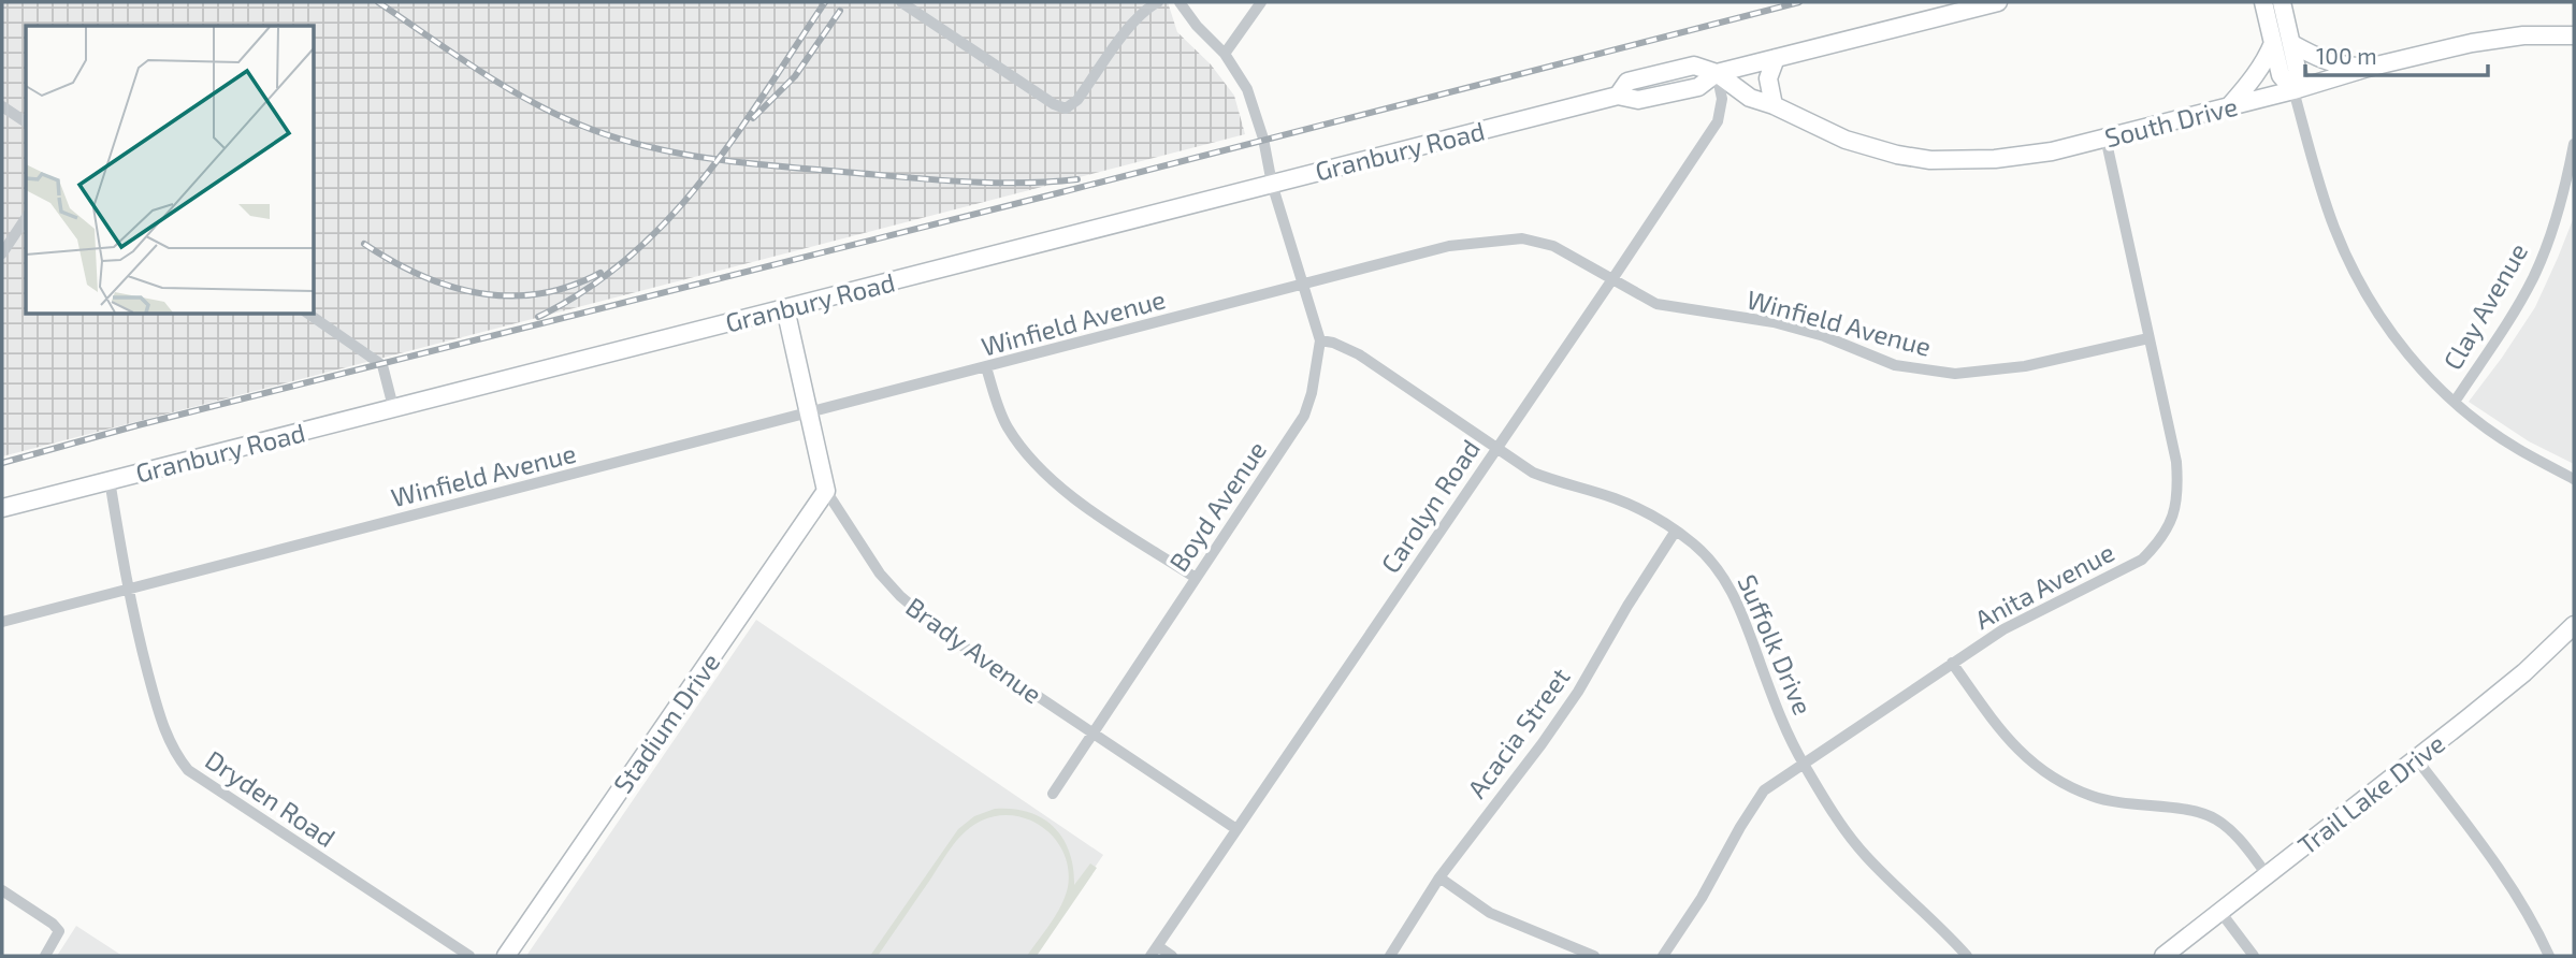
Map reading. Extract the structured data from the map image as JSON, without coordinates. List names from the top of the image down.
{
  "streets": {
    "street": [
      "South Drive",
      "Granbury Road",
      "Clay Avenue",
      "Winfield Avenue",
      "Boyd Avenue",
      "Carolyn Road",
      "Anita Avenue",
      "Suffolk Drive",
      "Brady Avenue",
      "Stadium Drive",
      "Acacia Street",
      "Trail Lake Drive",
      "Dryden Road"
    ]
  },
  "crossings": [
    ["South Drive", "Granbury Road"],
    ["South Drive", "Carolyn Road"],
    ["South Drive", "Anita Avenue"],
    ["Granbury Road", "Carolyn Road"],
    ["Granbury Road", "Brady Avenue"],
    ["Granbury Road", "Dryden Road"],
    ["Winfield Avenue", "Boyd Avenue"],
    ["Winfield Avenue", "Carolyn Road"],
    ["Winfield Avenue", "Anita Avenue"],
    ["Winfield Avenue", "Brady Avenue"],
    ["Winfield Avenue", "Dryden Road"],
    ["Boyd Avenue", "Suffolk Drive"],
    ["Boyd Avenue", "Brady Avenue"],
    ["Carolyn Road", "Suffolk Drive"],
    ["Carolyn Road", "Brady Avenue"],
    ["Anita Avenue", "Suffolk Drive"],
    ["Suffolk Drive", "Acacia Street"],
    ["Brady Avenue", "Stadium Drive"]
  ],
  "scale_bar": "100 m"
}
